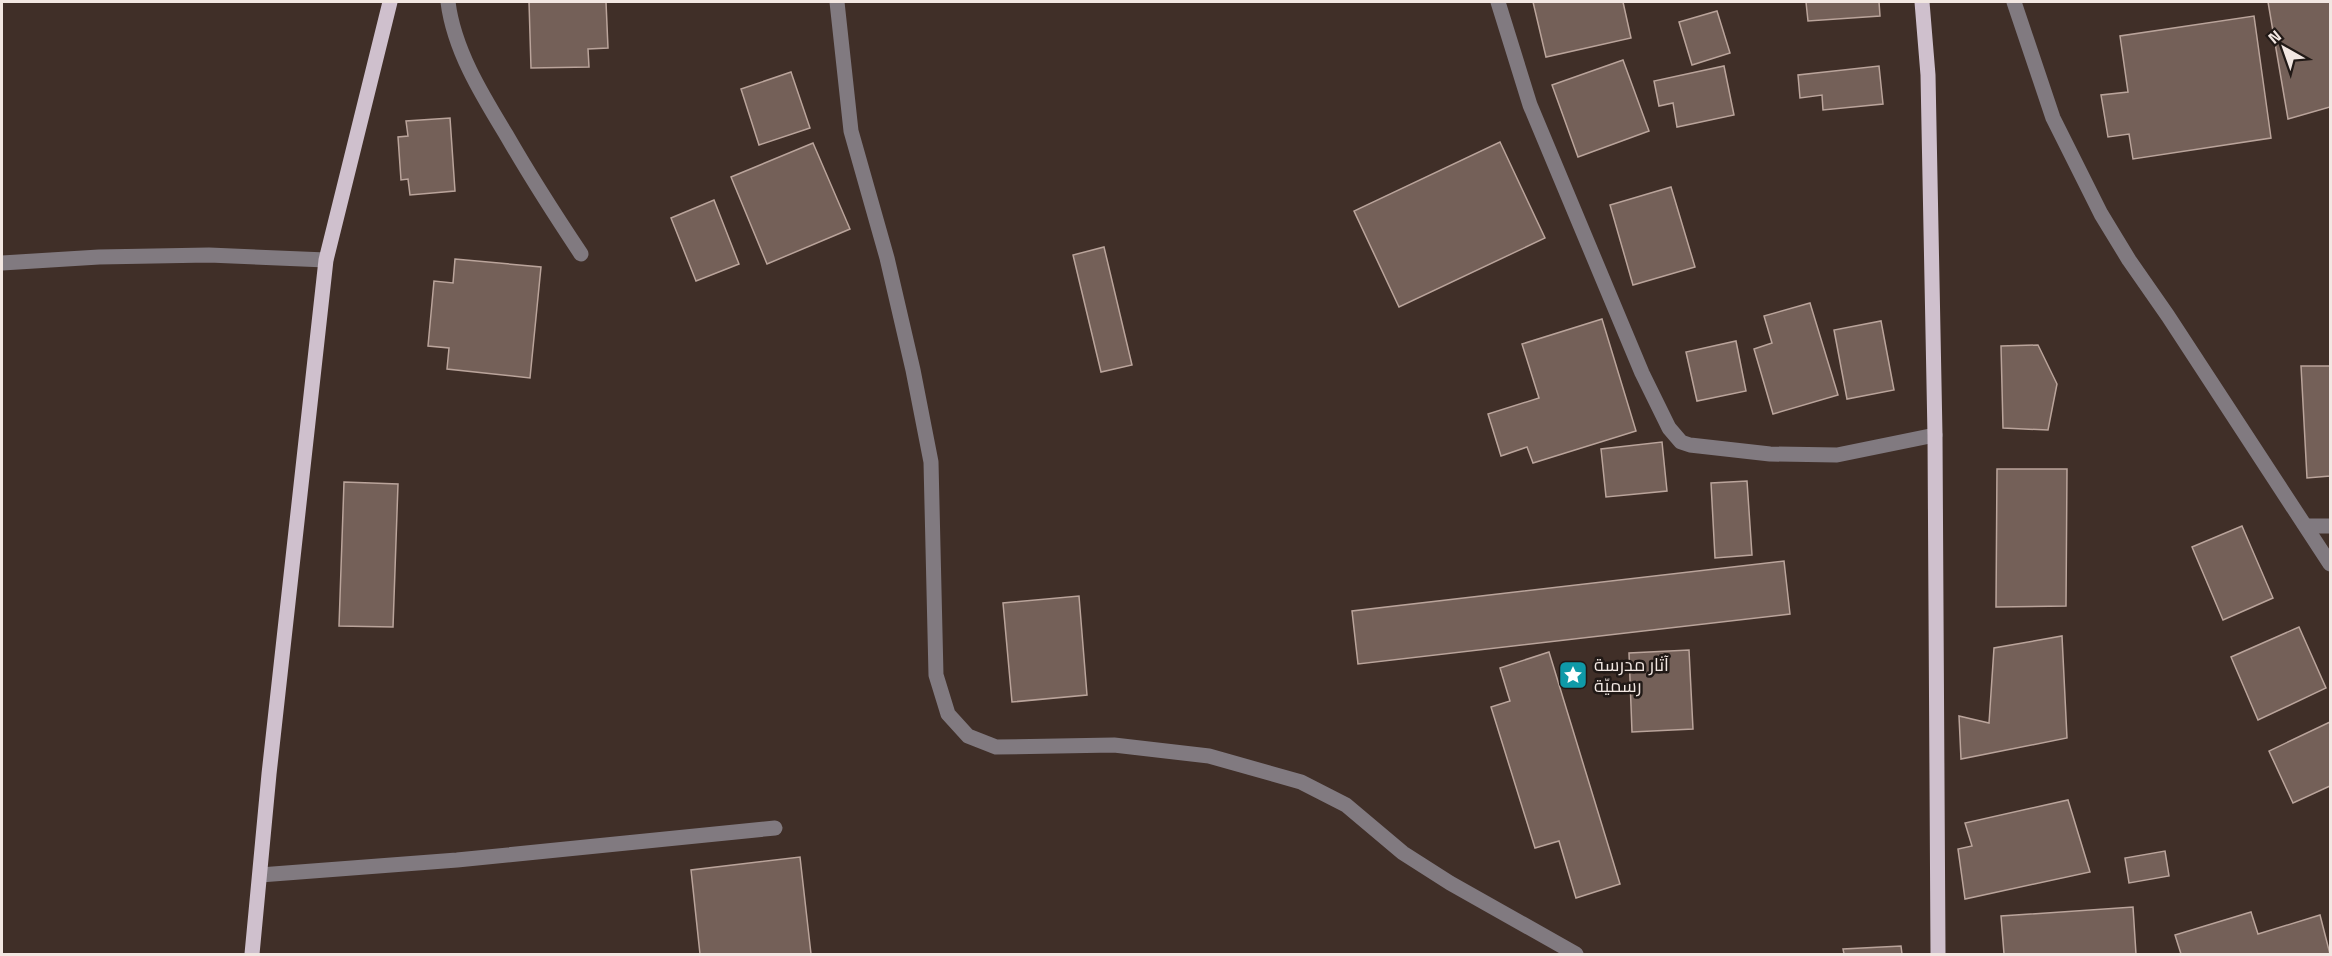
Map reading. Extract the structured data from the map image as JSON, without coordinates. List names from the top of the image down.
{
  "places": {
    "place": ["آثار مدرسة رسميّة"]
  },
  "north": "top left"
}
